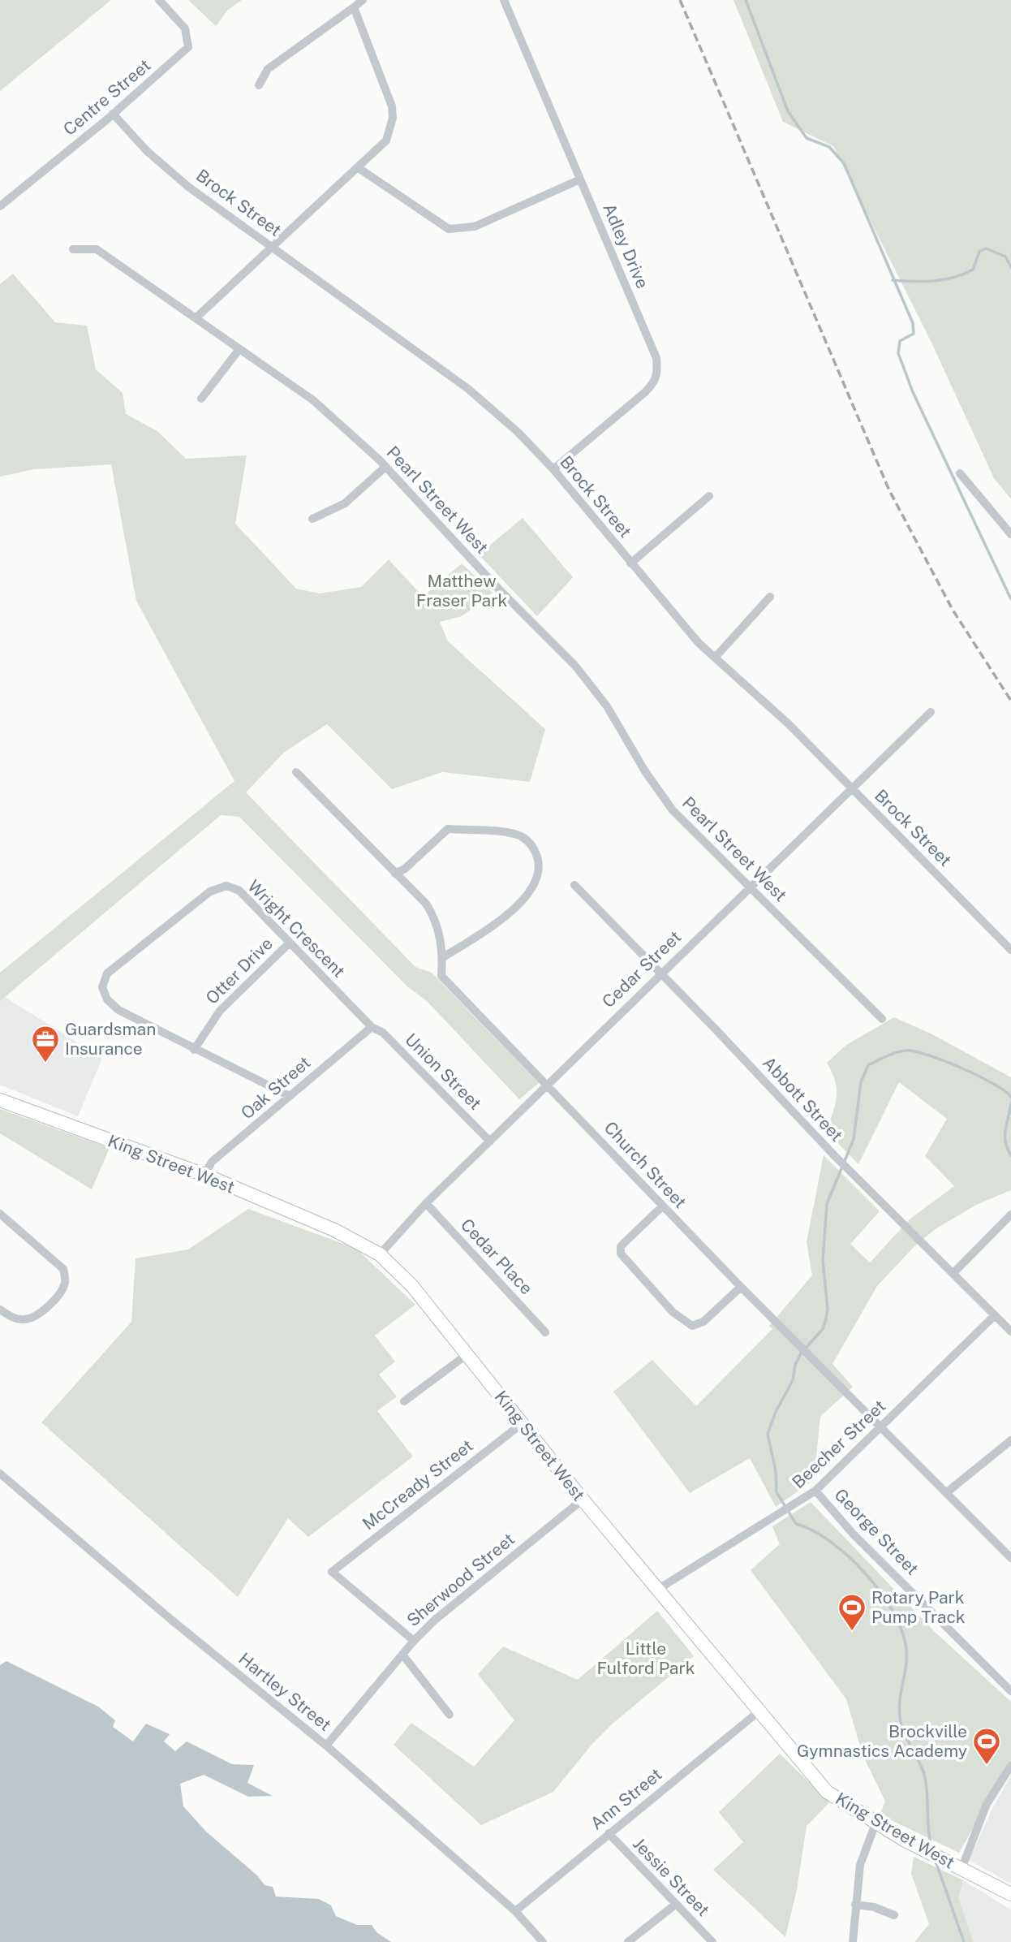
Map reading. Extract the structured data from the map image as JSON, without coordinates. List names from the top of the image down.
{
  "streets": {
    "main road": ["King Street West"],
    "street": [
      "Centre Street",
      "Brock Street",
      "Adley Drive",
      "Pearl Street West",
      "Wright Crescent",
      "Cedar Street",
      "Otter Drive",
      "Union Street",
      "Oak Street",
      "Abbott Street",
      "Church Street",
      "Cedar Place",
      "Beecher Street",
      "McCready Street",
      "George Street",
      "Sherwood Street",
      "Hartley Street",
      "Ann Street",
      "Jessie Street"
    ]
  },
  "crossings": [
    ["Centre Street", "Brock Street"],
    ["Brock Street", "Adley Drive"],
    ["Brock Street", "Cedar Street"],
    ["Pearl Street West", "Cedar Street"],
    ["Wright Crescent", "Otter Drive"],
    ["Wright Crescent", "Union Street"],
    ["Wright Crescent", "Oak Street"],
    ["Cedar Street", "Union Street"],
    ["Cedar Street", "Abbott Street"],
    ["Cedar Street", "King Street West"],
    ["Cedar Street", "Church Street"],
    ["Cedar Street", "Cedar Place"],
    ["Union Street", "Oak Street"],
    ["Oak Street", "King Street West"],
    ["Abbott Street", "Beecher Street"],
    ["King Street West", "Beecher Street"],
    ["King Street West", "McCready Street"],
    ["King Street West", "Sherwood Street"],
    ["King Street West", "Ann Street"],
    ["Church Street", "Beecher Street"],
    ["Beecher Street", "George Street"],
    ["McCready Street", "Sherwood Street"],
    ["Sherwood Street", "Hartley Street"],
    ["Hartley Street", "Ann Street"],
    ["Ann Street", "Jessie Street"]
  ],
  "parks": ["Matthew Fraser Park", "Little Fulford Park"],
  "places": {
    "office": ["Guardsman Insurance"],
    "sports": ["Rotary Park Pump Track", "Brockville Gymnastics Academy"]
  }
}
